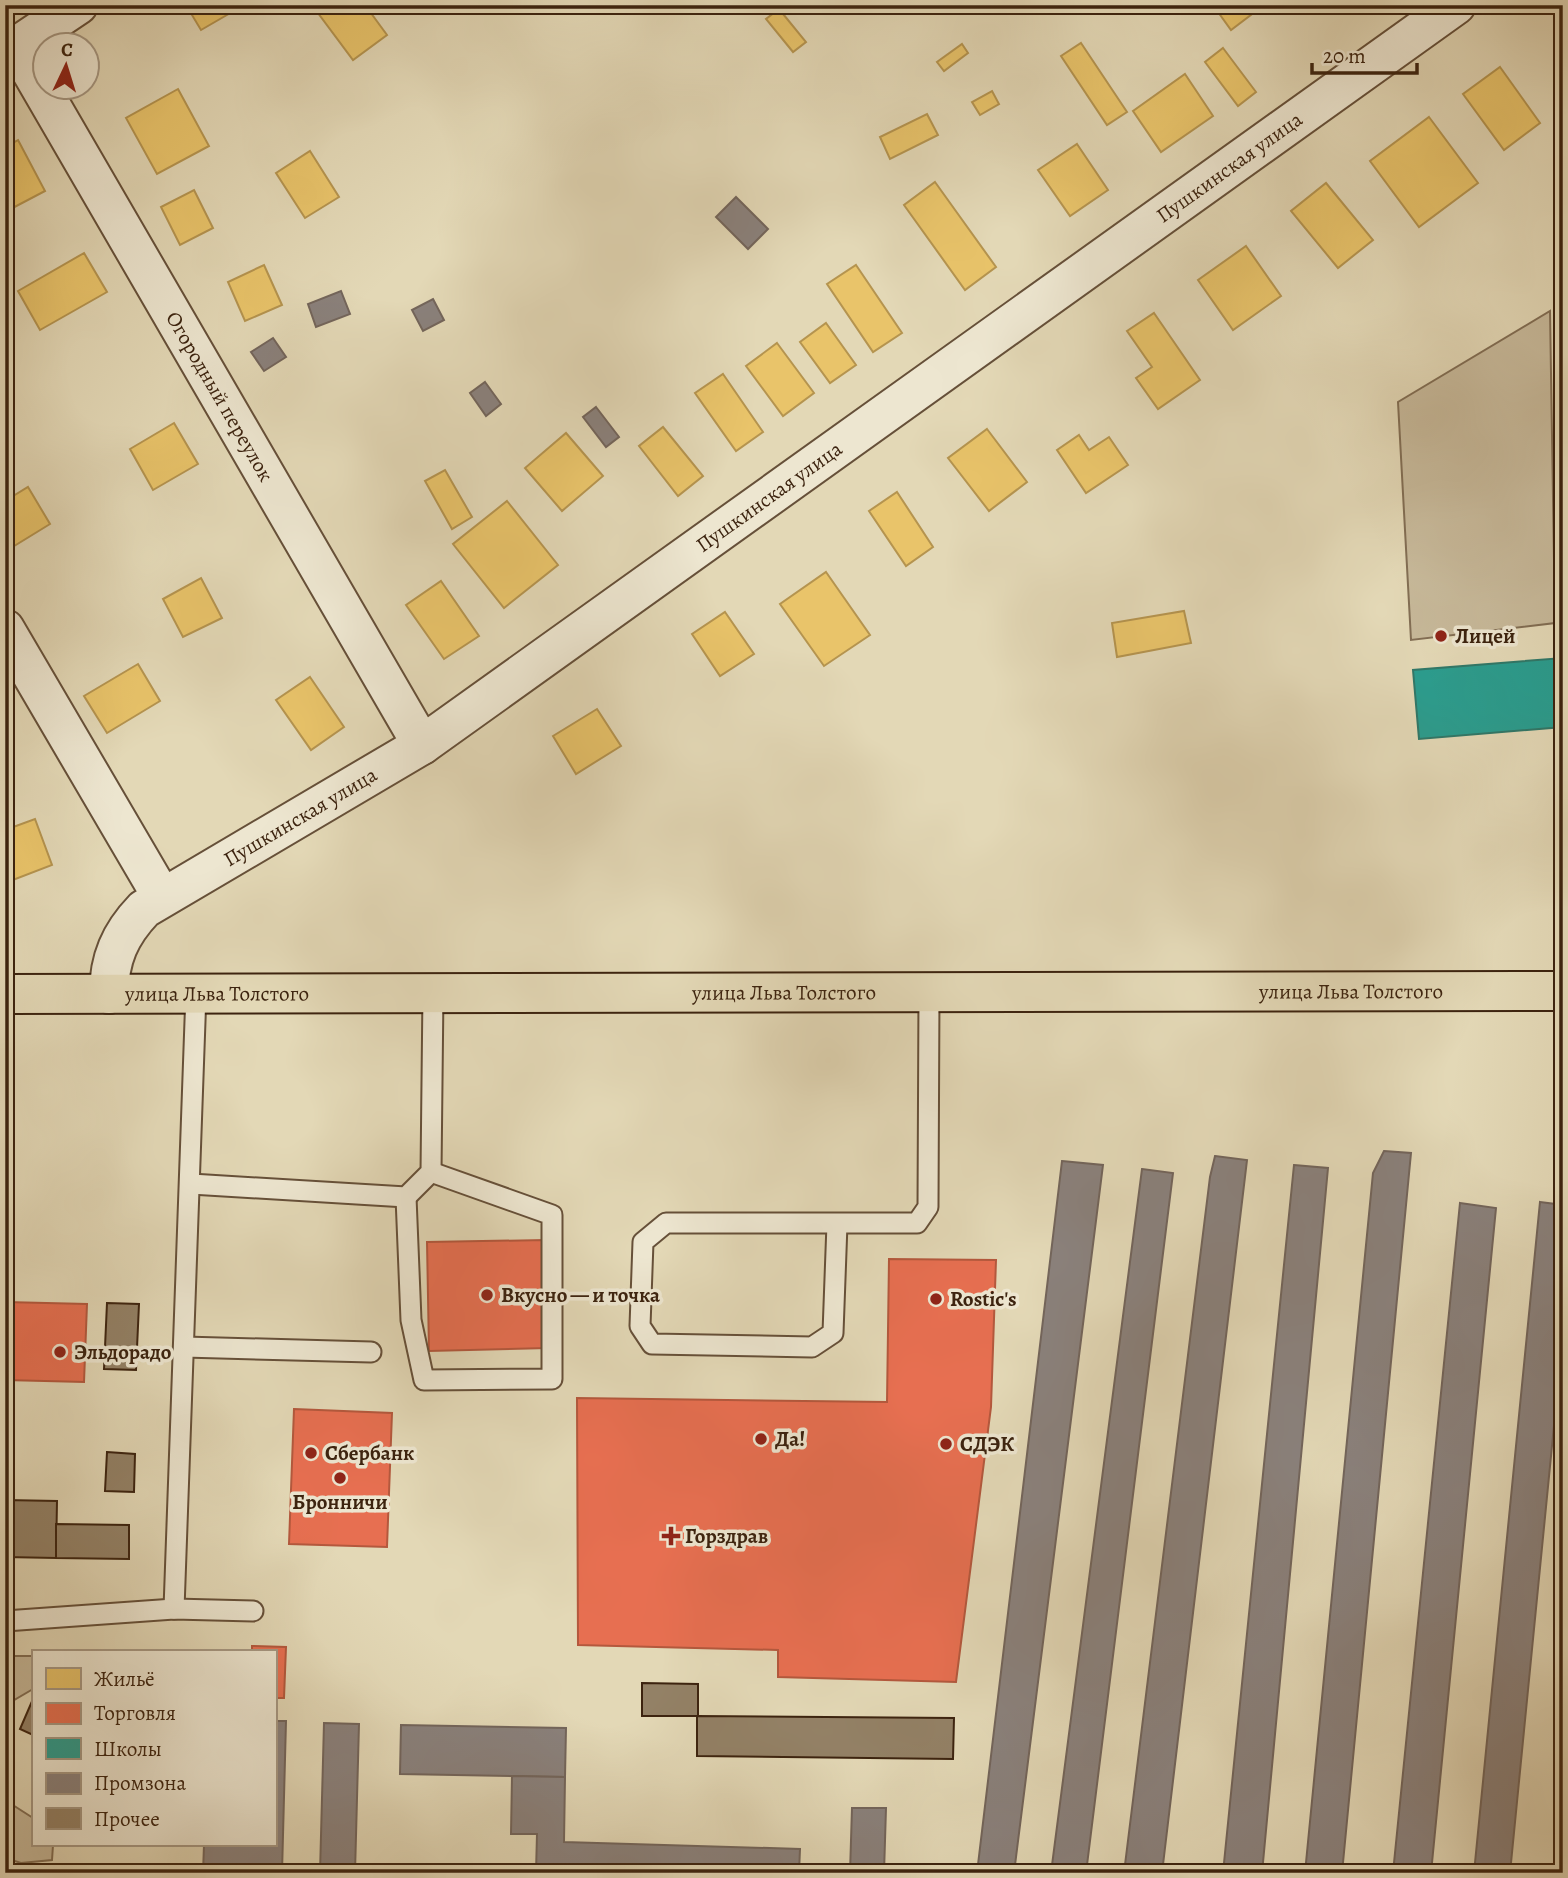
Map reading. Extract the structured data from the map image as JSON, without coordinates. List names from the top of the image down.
{
  "streets": {
    "highway": ["улица Льва Толстого"],
    "street": ["Пушкинская улица", "Огородный переулок"]
  },
  "crossings": [
    ["Пушкинская улица", "Огородный переулок"],
    ["Пушкинская улица", "улица Льва Толстого"]
  ],
  "places": {
    "other": [
      "Лицей",
      "Вкусно — и точка",
      "Rostic's",
      "Эльдорадо",
      "Да!",
      "СДЭК",
      "Сбербанк",
      "Бронничи"
    ],
    "health": ["Горздрав"]
  },
  "legend": [
    "Жильё",
    "Торговля",
    "Школы",
    "Промзона",
    "Прочее"
  ],
  "scale_bar": "20 m",
  "north": "top"
}
